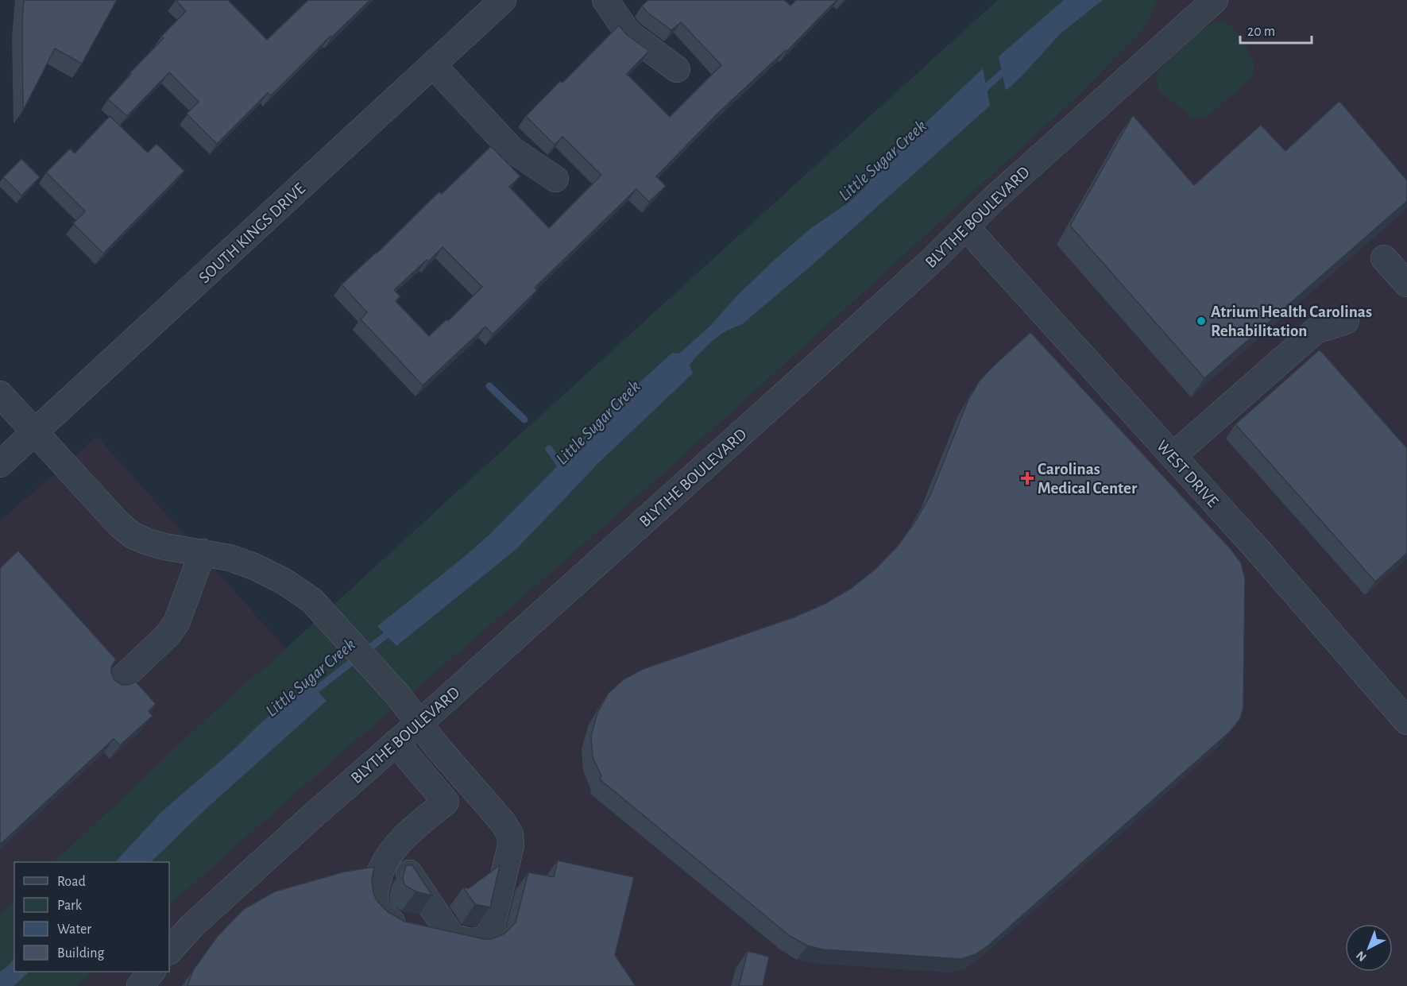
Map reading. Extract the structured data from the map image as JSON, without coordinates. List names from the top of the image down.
{
  "streets": {
    "street": ["BLYTHE BOULEVARD", "SOUTH KINGS DRIVE", "WEST DRIVE"]
  },
  "crossings": [
    ["BLYTHE BOULEVARD", "WEST DRIVE"]
  ],
  "water": ["Little Sugar Creek"],
  "places": {
    "other": ["Atrium Health Carolinas Rehabilitation"],
    "health": ["Carolinas Medical Center"]
  },
  "legend": [
    "Road",
    "Park",
    "Water",
    "Building"
  ],
  "scale_bar": "20 m",
  "north": "bottom left"
}
